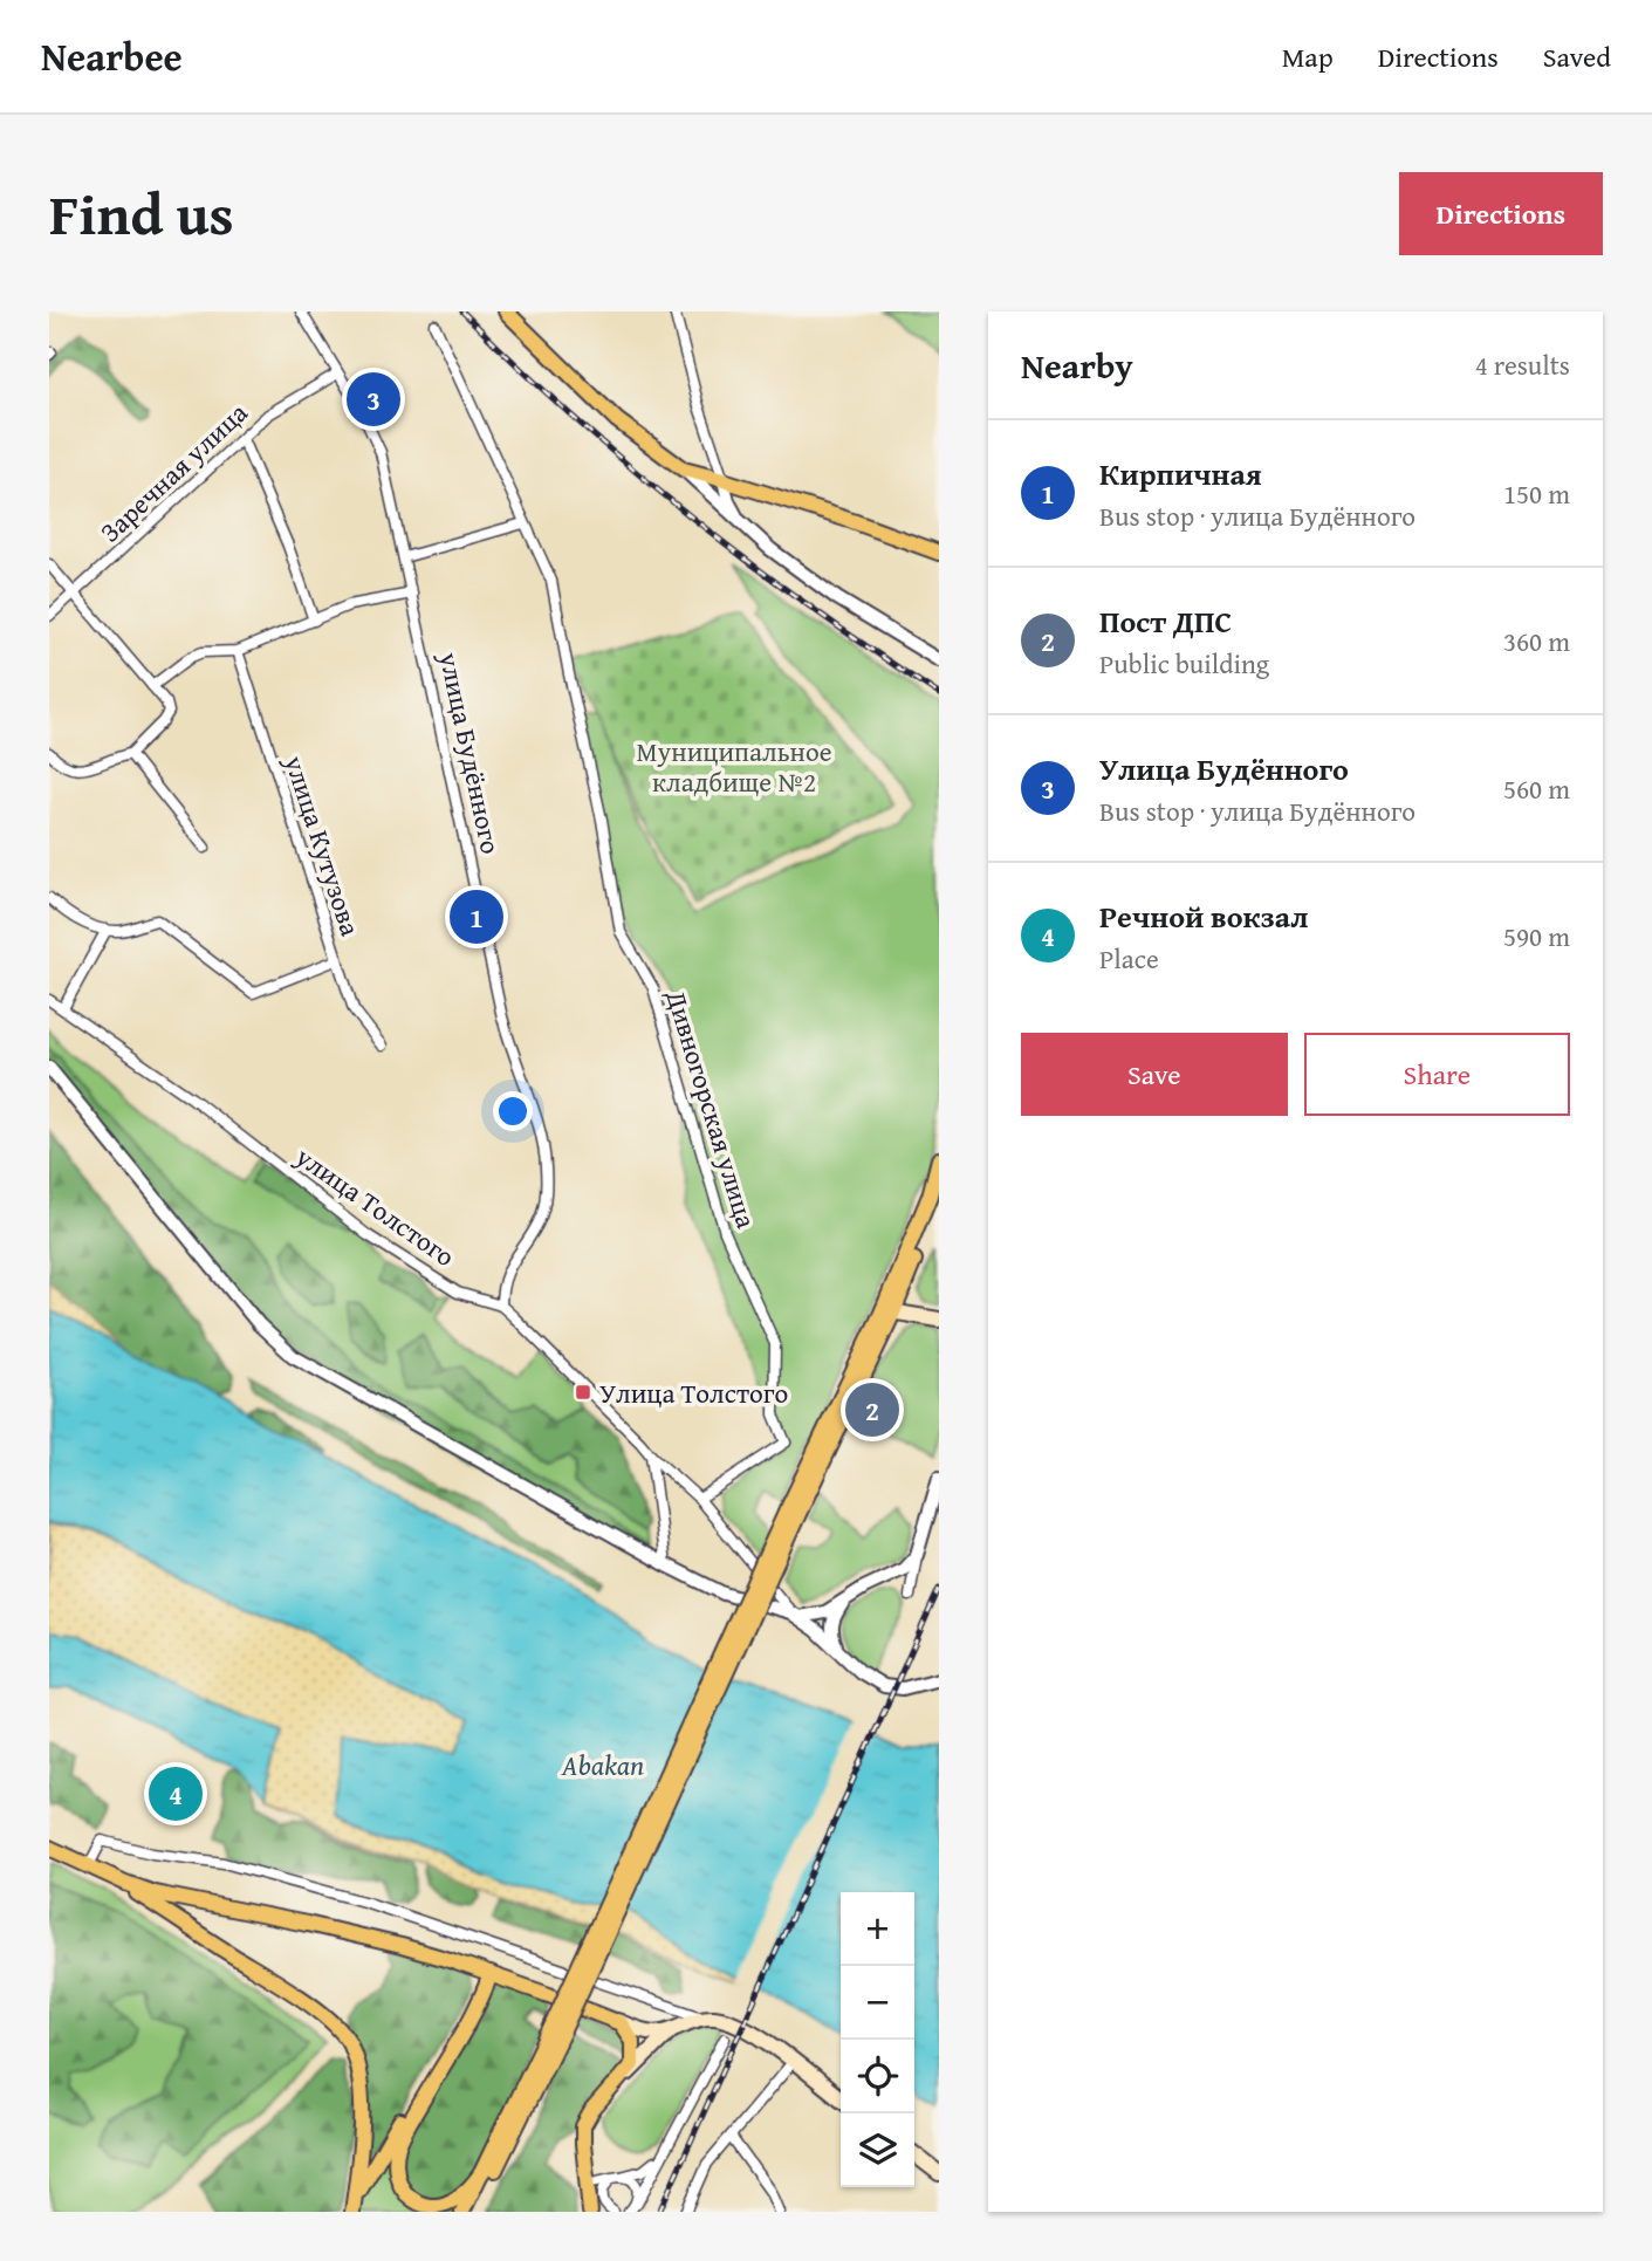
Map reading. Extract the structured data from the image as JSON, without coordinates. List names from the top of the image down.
{
  "streets": {
    "street": [
      "Заречная улица",
      "улица Будённого",
      "улица Кутузова",
      "Дивногорская улица",
      "улица Толстого"
    ]
  },
  "crossings": [
    ["Заречная улица", "улица Будённого"],
    ["улица Будённого", "улица Толстого"],
    ["Дивногорская улица", "улица Толстого"]
  ],
  "water": ["Abakan"],
  "parks": ["Муниципальное кладбище №2"],
  "places": {
    "transit": ["Улица Толстого"]
  },
  "page": {
    "header": "Nearbee",
    "nav": ["Map", "Directions", "Saved"],
    "title": "Find us",
    "buttons": [
      "Directions",
      ["Save", "Share"]
    ],
    "heading": ["Nearby", "4 results"],
    "pins": [
      "3",
      "1",
      "2",
      "4"
    ],
    "list": [
      {
        "mark": "1",
        "name": "Кирпичная",
        "note": "Bus stop · улица Будённого",
        "value": "150 m"
      },
      {
        "mark": "2",
        "name": "Пост ДПС",
        "note": "Public building",
        "value": "360 m"
      },
      {
        "mark": "3",
        "name": "Улица Будённого",
        "note": "Bus stop · улица Будённого",
        "value": "560 m"
      },
      {
        "mark": "4",
        "name": "Речной вокзал",
        "note": "Place",
        "value": "590 m"
      }
    ],
    "map_buttons": ["+", "−"]
  }
}
